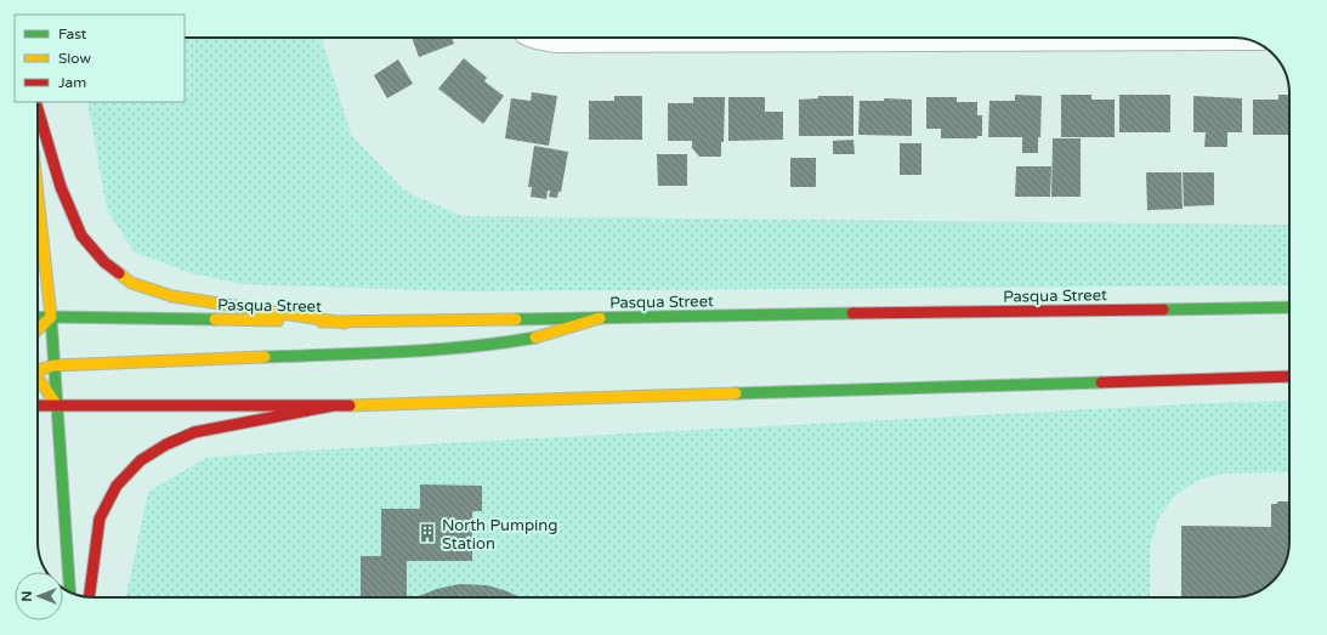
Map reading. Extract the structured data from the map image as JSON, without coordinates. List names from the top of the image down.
{
  "streets": {
    "main road": ["Pasqua Street"]
  },
  "places": {
    "building": ["North Pumping Station"]
  },
  "legend": ["Fast", "Slow", "Jam"],
  "north": "left"
}
